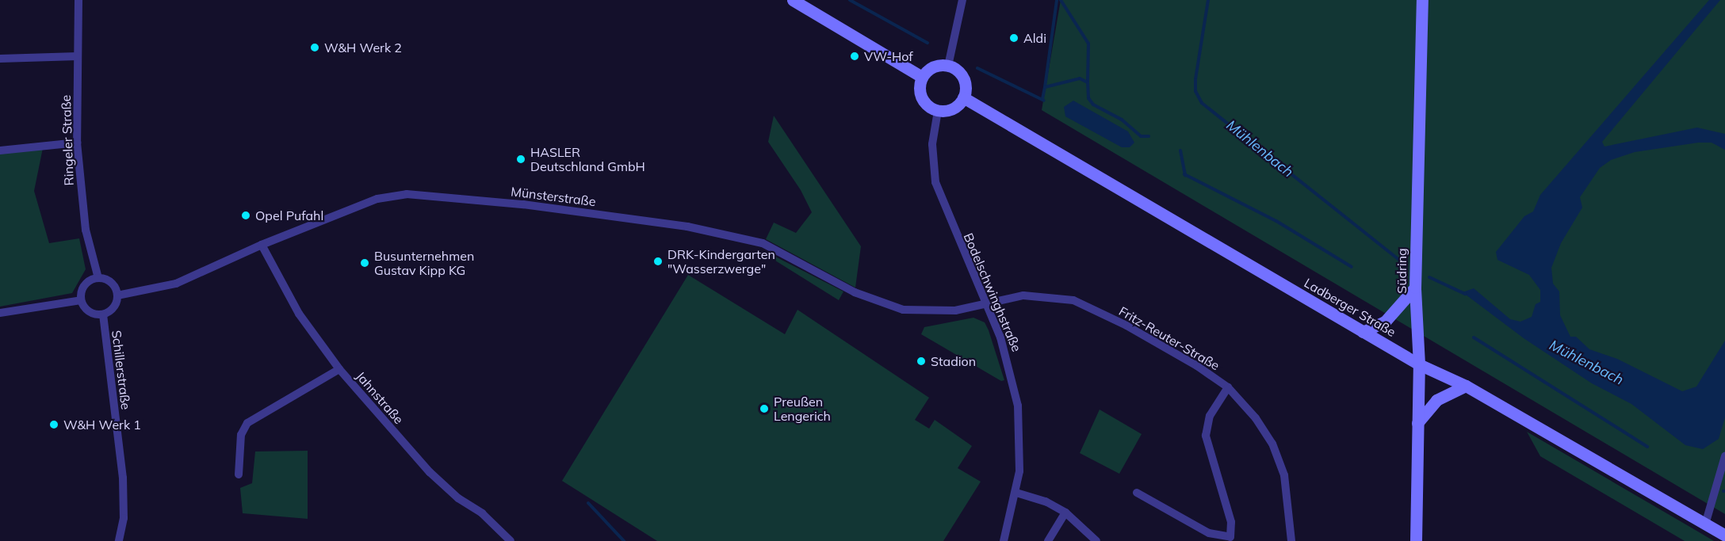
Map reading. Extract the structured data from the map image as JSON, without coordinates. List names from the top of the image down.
{
  "streets": {
    "main road": ["Südring", "Ladberger Straße"],
    "street": [
      "Ringeler Straße",
      "Münsterstraße",
      "Bodelschwinghstraße",
      "Fritz-Reuter-Straße",
      "Schillerstraße",
      "Jahnstraße"
    ]
  },
  "crossings": [
    ["Ringeler Straße", "Münsterstraße"],
    ["Ringeler Straße", "Schillerstraße"],
    ["Münsterstraße", "Bodelschwinghstraße"],
    ["Münsterstraße", "Fritz-Reuter-Straße"],
    ["Münsterstraße", "Schillerstraße"],
    ["Münsterstraße", "Jahnstraße"],
    ["Südring", "Ladberger Straße"],
    ["Bodelschwinghstraße", "Ladberger Straße"],
    ["Bodelschwinghstraße", "Fritz-Reuter-Straße"]
  ],
  "water": ["Mühlenbach"],
  "places": [
    "Aldi",
    "W&H Werk 2",
    "VW-Hof",
    "HASLER Deutschland GmbH",
    "Opel Pufahl",
    "DRK-Kindergarten \"Wasserzwerge\"",
    "Busunternehmen Gustav Kipp KG",
    "Stadion",
    "Preußen Lengerich",
    "W&H Werk 1"
  ]
}
